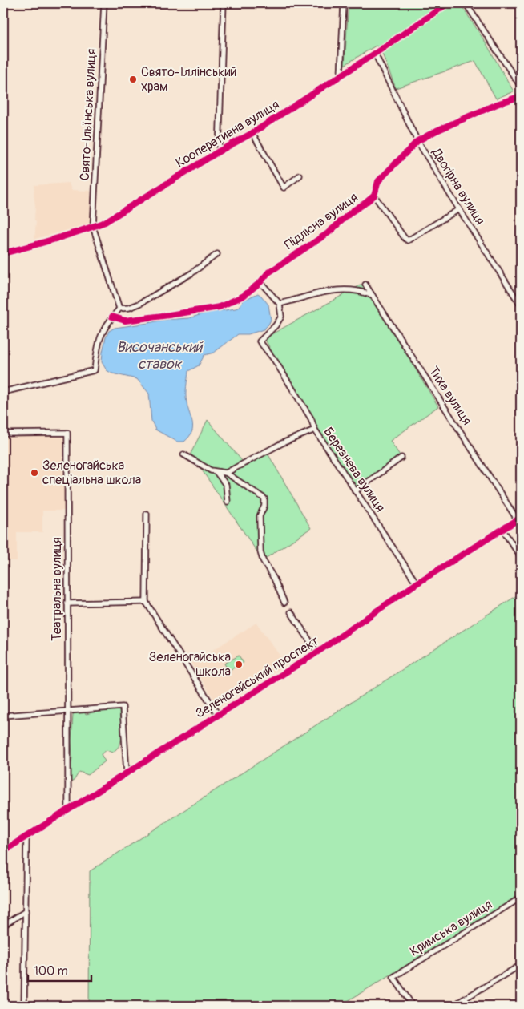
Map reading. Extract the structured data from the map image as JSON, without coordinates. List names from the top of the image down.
{
  "streets": {
    "street": [
      "Свято-Ільїнська вулиця",
      "Кооперативна вулиця",
      "Двогірна вулиця",
      "Підлісна вулиця",
      "Тиха вулиця",
      "Березнева вулиця",
      "Театральна вулиця",
      "Зеленогайський проспект",
      "Кримська вулиця"
    ]
  },
  "crossings": [
    ["Свято-Ільїнська вулиця", "Кооперативна вулиця"],
    ["Кооперативна вулиця", "Двогірна вулиця"],
    ["Двогірна вулиця", "Підлісна вулиця"],
    ["Тиха вулиця", "Зеленогайський проспект"],
    ["Березнева вулиця", "Зеленогайський проспект"],
    ["Театральна вулиця", "Зеленогайський проспект"]
  ],
  "water": ["Височанський ставок"],
  "places": ["Свято-Іллінський храм", "Зеленогайська спеціальна школа", "Зеленогайська школа"],
  "scale_bar": "100 m"
}
